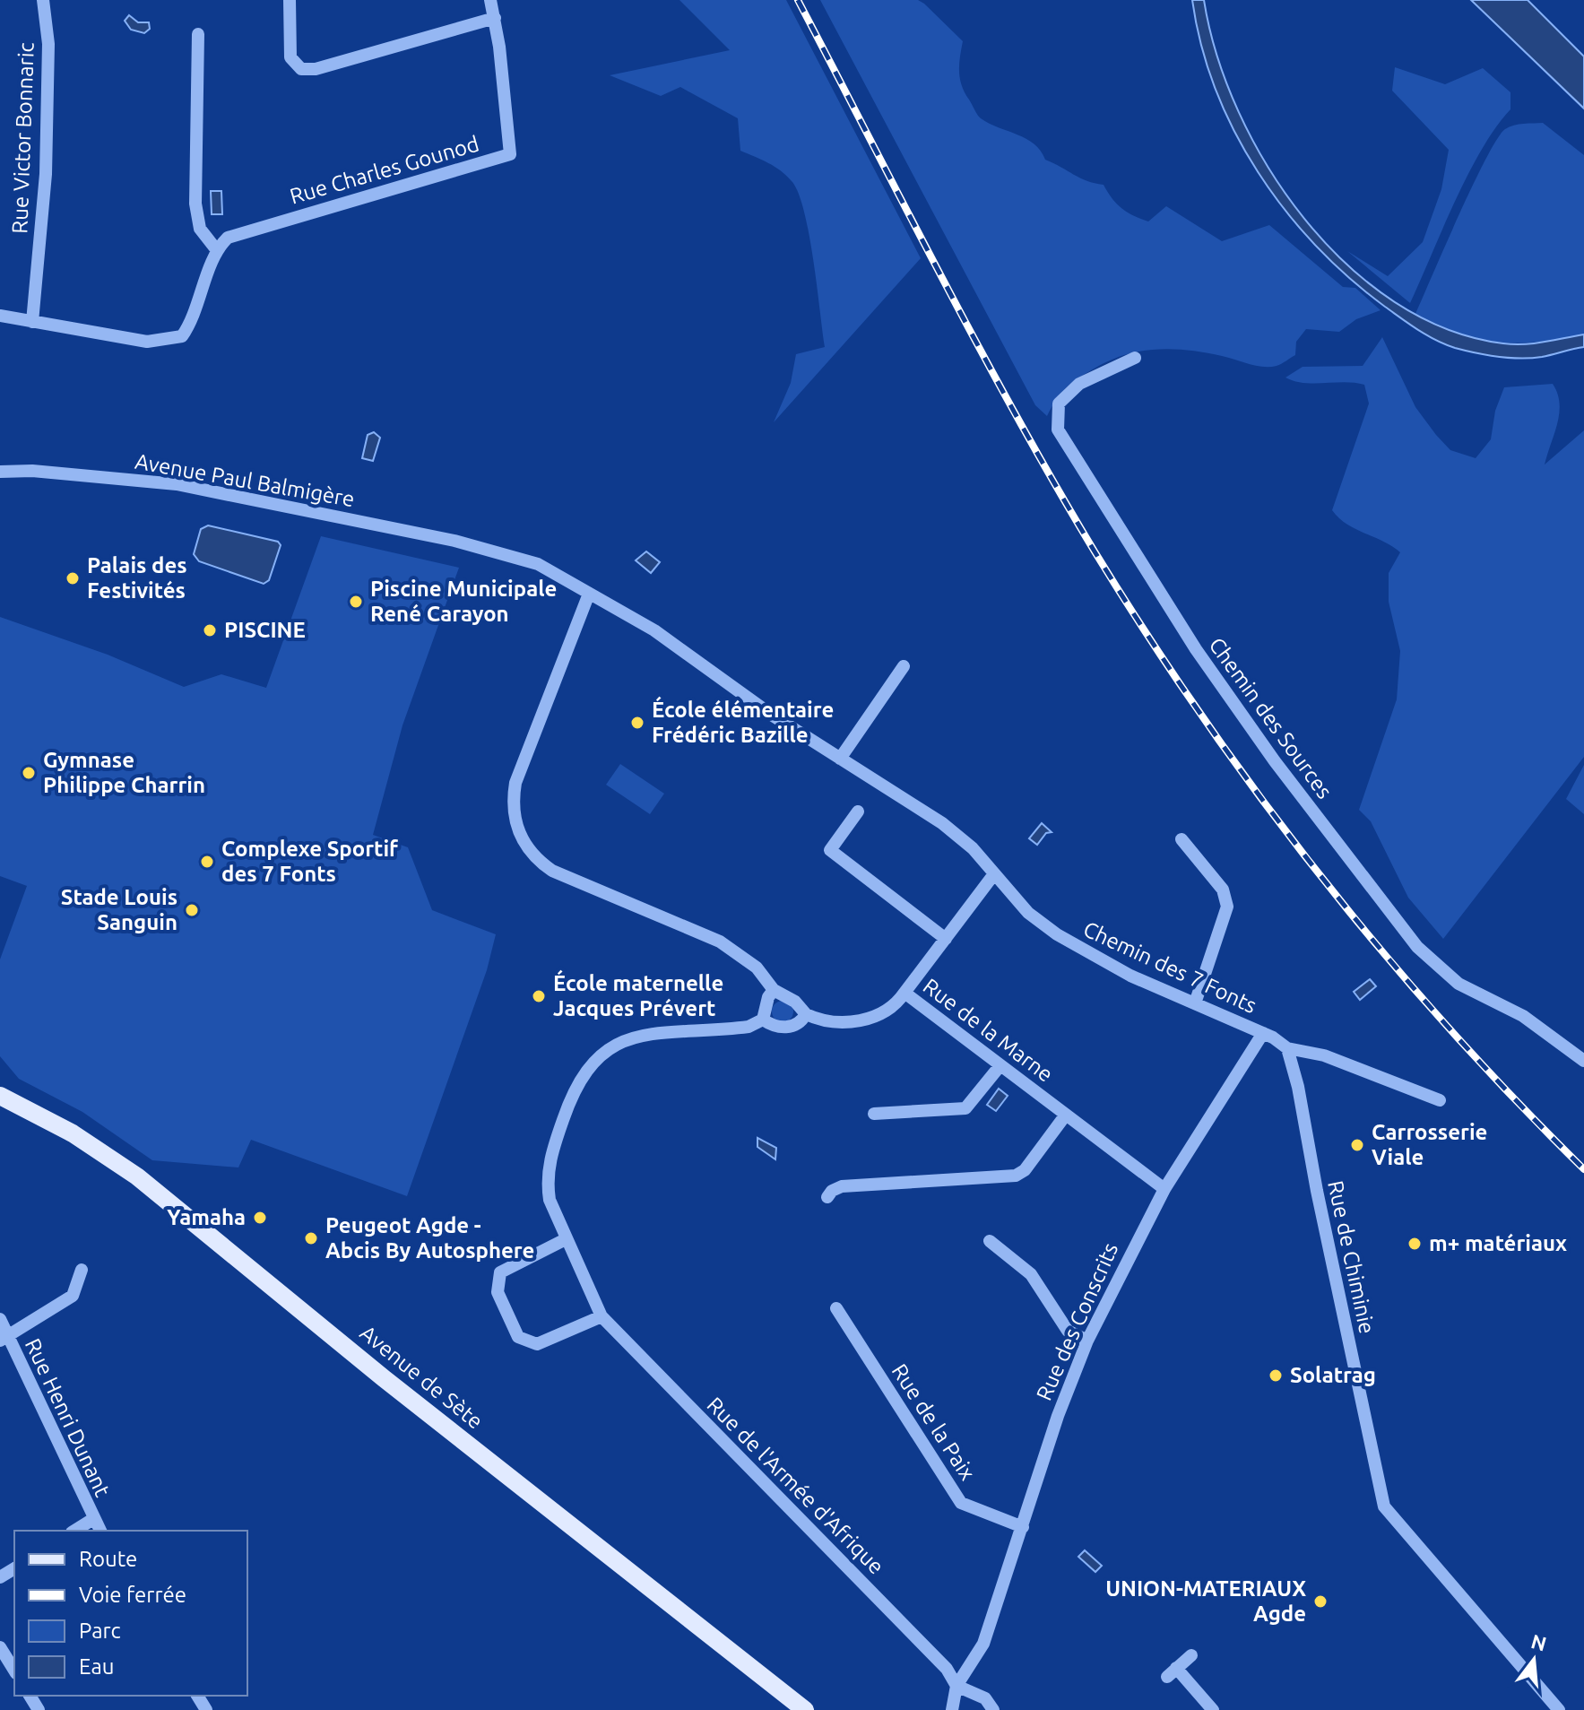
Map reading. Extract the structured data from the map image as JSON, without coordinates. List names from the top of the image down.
{
  "streets": {
    "main road": ["Avenue de Sète"],
    "street": [
      "Rue Victor Bonnaric",
      "Rue Charles Gounod",
      "Avenue Paul Balmigère",
      "Chemin des Sources",
      "Chemin des 7 Fonts",
      "Rue de la Marne",
      "Rue de Chiminie",
      "Rue des Conscrits",
      "Rue Henri Dunant",
      "Rue de la Paix",
      "Rue de l'Armée d'Afrique"
    ]
  },
  "crossings": [
    ["Avenue Paul Balmigère", "Chemin des 7 Fonts"],
    ["Chemin des 7 Fonts", "Rue de la Marne"],
    ["Chemin des 7 Fonts", "Rue de Chiminie"],
    ["Chemin des 7 Fonts", "Rue des Conscrits"],
    ["Rue de la Marne", "Rue des Conscrits"],
    ["Rue des Conscrits", "Rue de la Paix"],
    ["Rue des Conscrits", "Rue de l'Armée d'Afrique"]
  ],
  "places": [
    "Palais des Festivités",
    "Piscine Municipale René Carayon",
    "PISCINE",
    "École élémentaire Frédéric Bazille",
    "Gymnase Philippe Charrin",
    "Complexe Sportif des 7 Fonts",
    "Stade Louis Sanguin",
    "École maternelle Jacques Prévert",
    "Carrosserie Viale",
    "Yamaha",
    "Peugeot Agde - Abcis By Autosphere",
    "m+ matériaux",
    "Solatrag",
    "UNION-MATERIAUX Agde"
  ],
  "legend": [
    "Route",
    "Voie ferrée",
    "Parc",
    "Eau"
  ],
  "north": "top"
}
